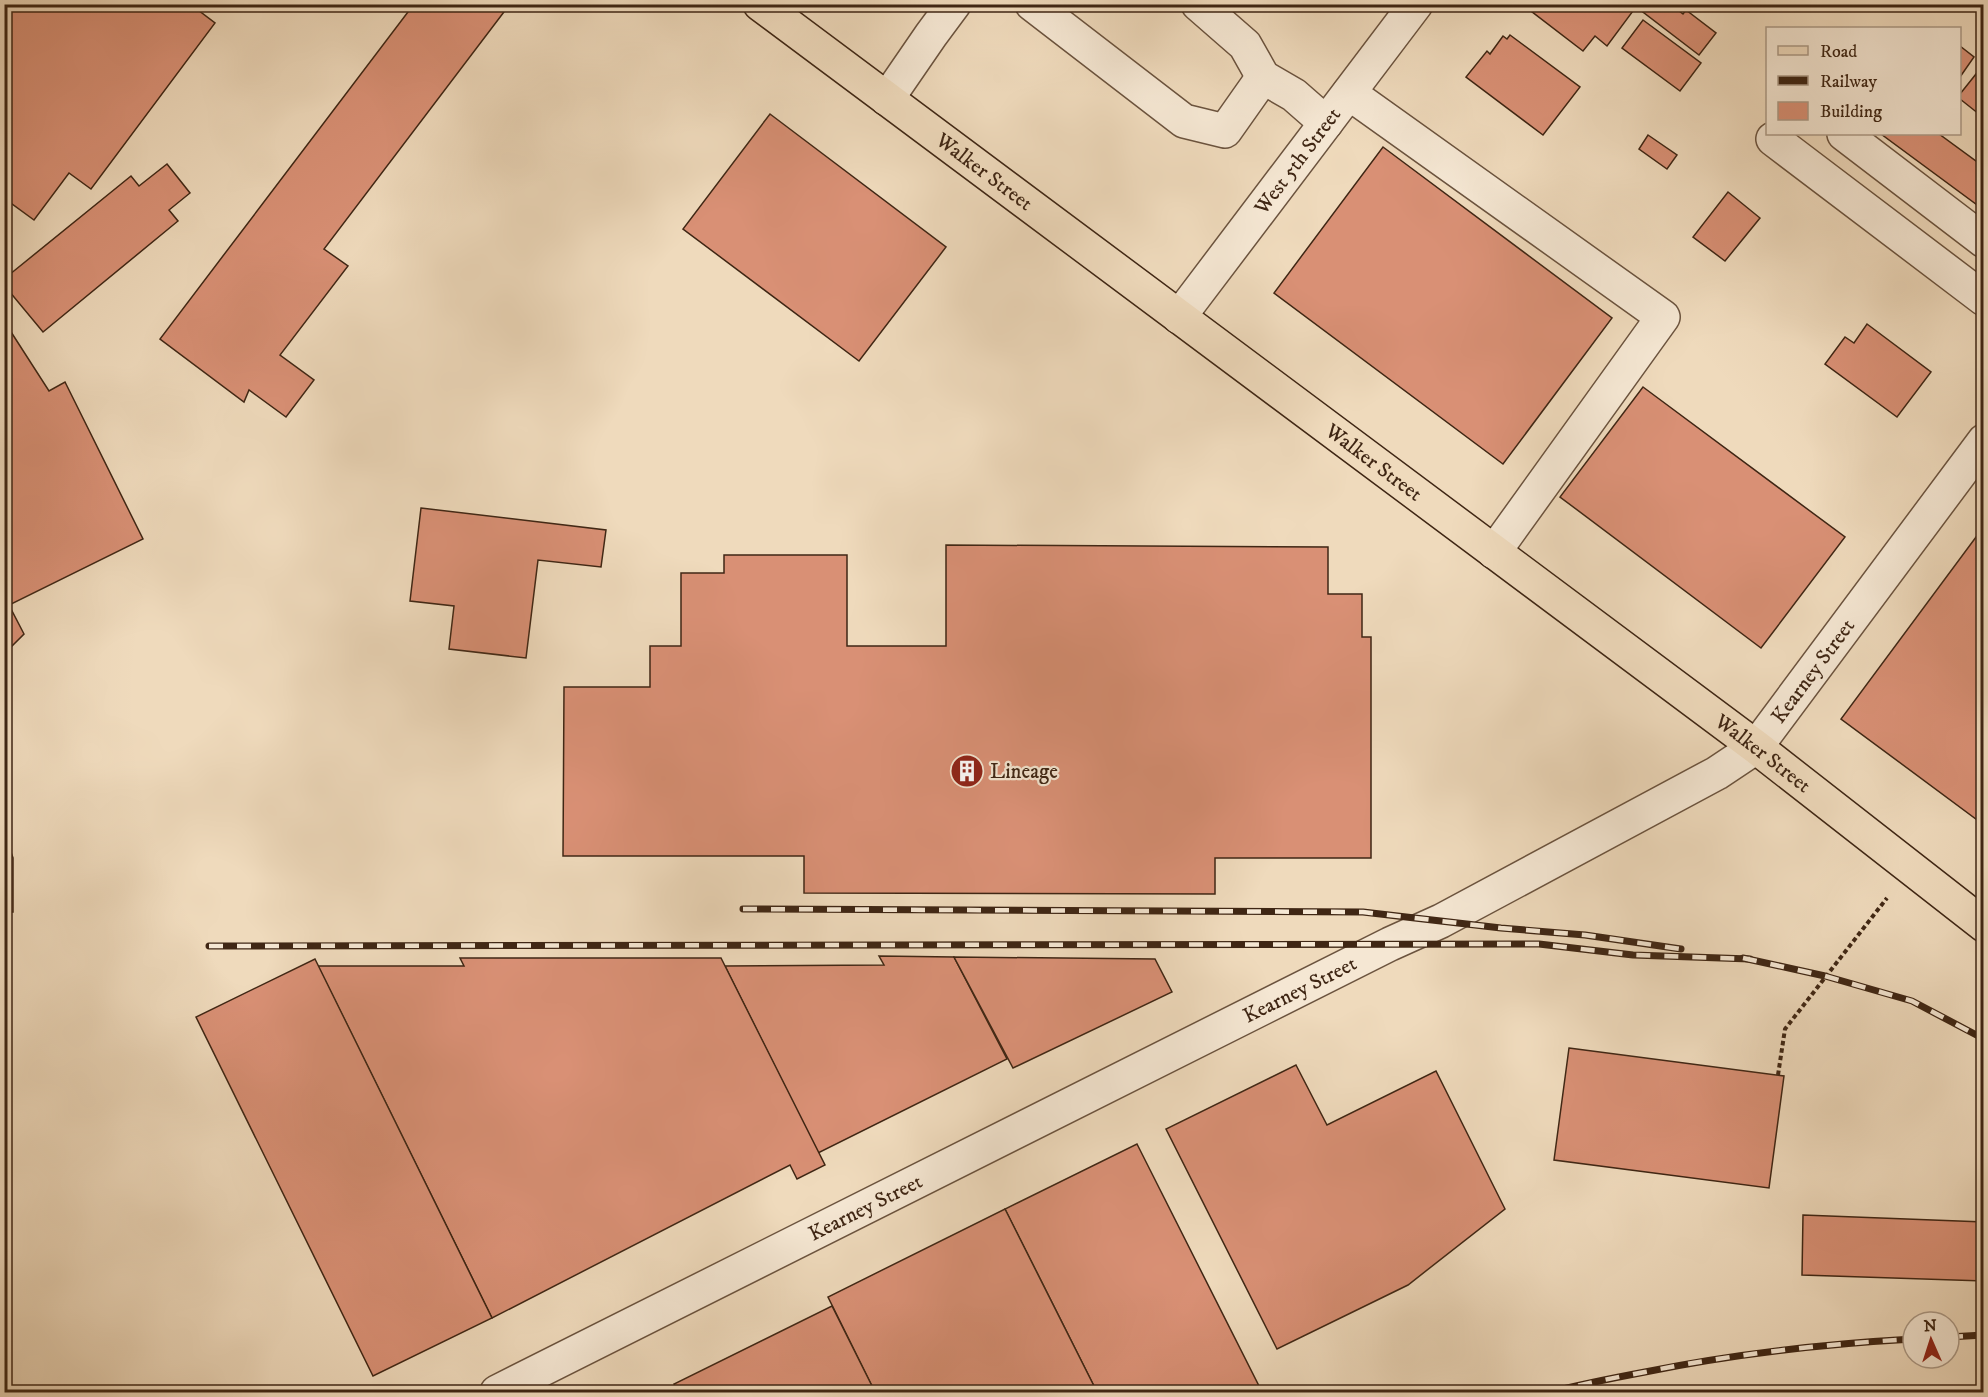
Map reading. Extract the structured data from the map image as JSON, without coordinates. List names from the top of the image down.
{
  "streets": {
    "main road": ["Walker Street"],
    "street": ["West 5th Street", "Kearney Street"]
  },
  "crossings": [
    ["West 5th Street", "Walker Street"],
    ["Walker Street", "Kearney Street"]
  ],
  "places": {
    "building": ["Lineage"]
  },
  "legend": ["Road", "Railway", "Building"],
  "north": "top"
}
